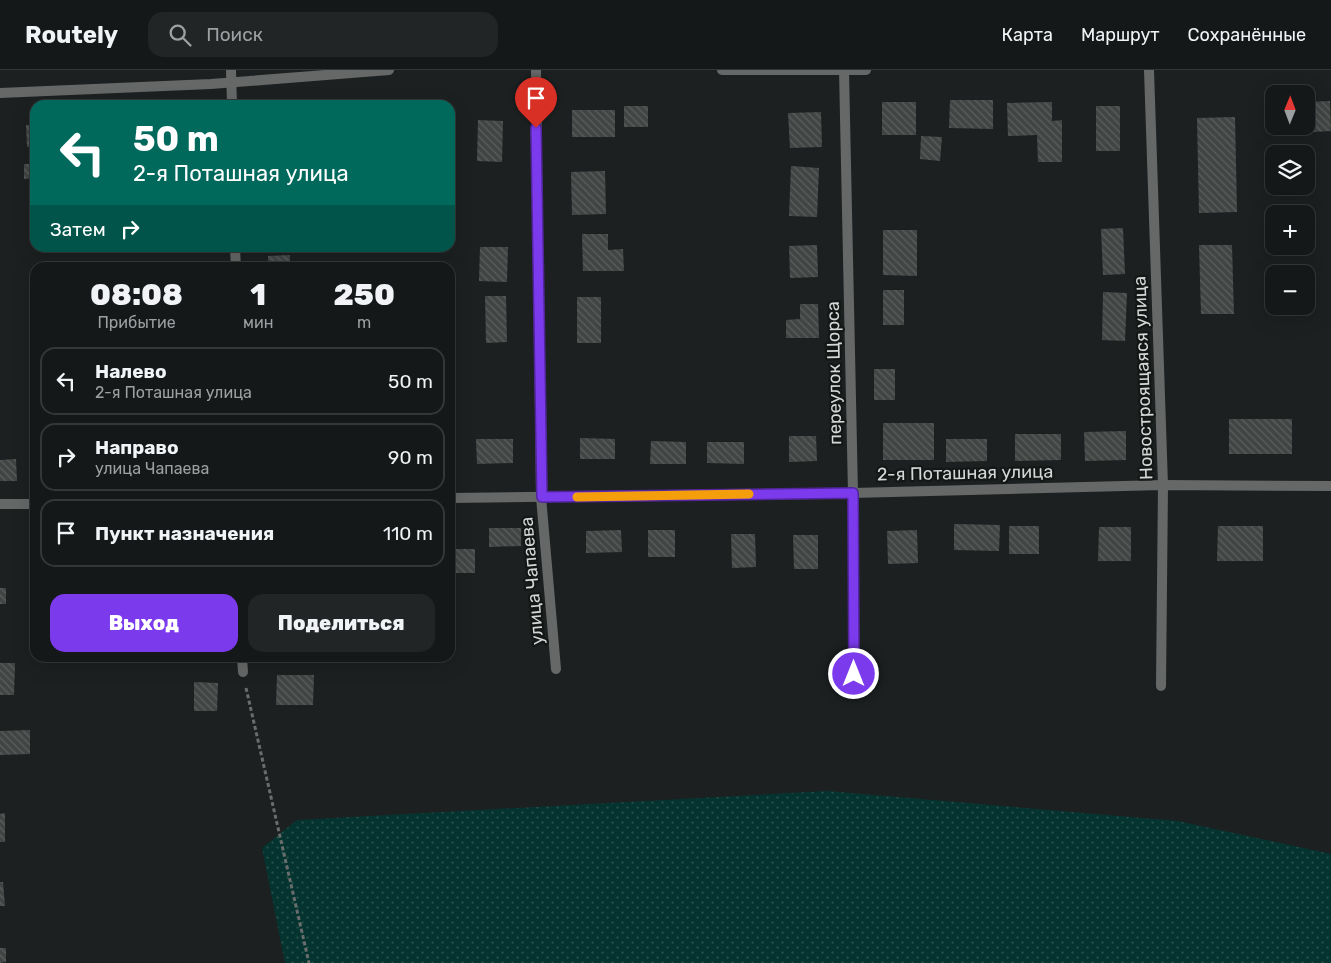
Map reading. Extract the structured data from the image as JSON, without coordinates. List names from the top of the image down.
{
  "streets": {
    "street": [
      "переулок Щорса",
      "Новостроящаяся улица",
      "2-я Поташная улица",
      "улица Чапаева"
    ]
  },
  "crossings": [
    ["переулок Щорса", "2-я Поташная улица"],
    ["Новостроящаяся улица", "2-я Поташная улица"],
    ["2-я Поташная улица", "улица Чапаева"]
  ],
  "north": "top",
  "page": {
    "header": "Routely",
    "search": "Поиск",
    "nav": ["Карта", "Маршрут", "Сохранённые"],
    "map_buttons": ["+", "−"],
    "turn": ["50 m", "2-я Поташная улица"],
    "then": "Затем",
    "eta": [
      "08:08",
      "Прибытие",
      "1",
      "мин",
      "250",
      "m"
    ],
    "list": [
      {
        "name": "Налево",
        "note": "2-я Поташная улица",
        "value": "50 m"
      },
      {
        "name": "Направо",
        "note": "улица Чапаева",
        "value": "90 m"
      },
      {
        "name": "Пункт назначения",
        "value": "110 m"
      }
    ],
    "buttons": ["Выход", "Поделиться"]
  }
}
